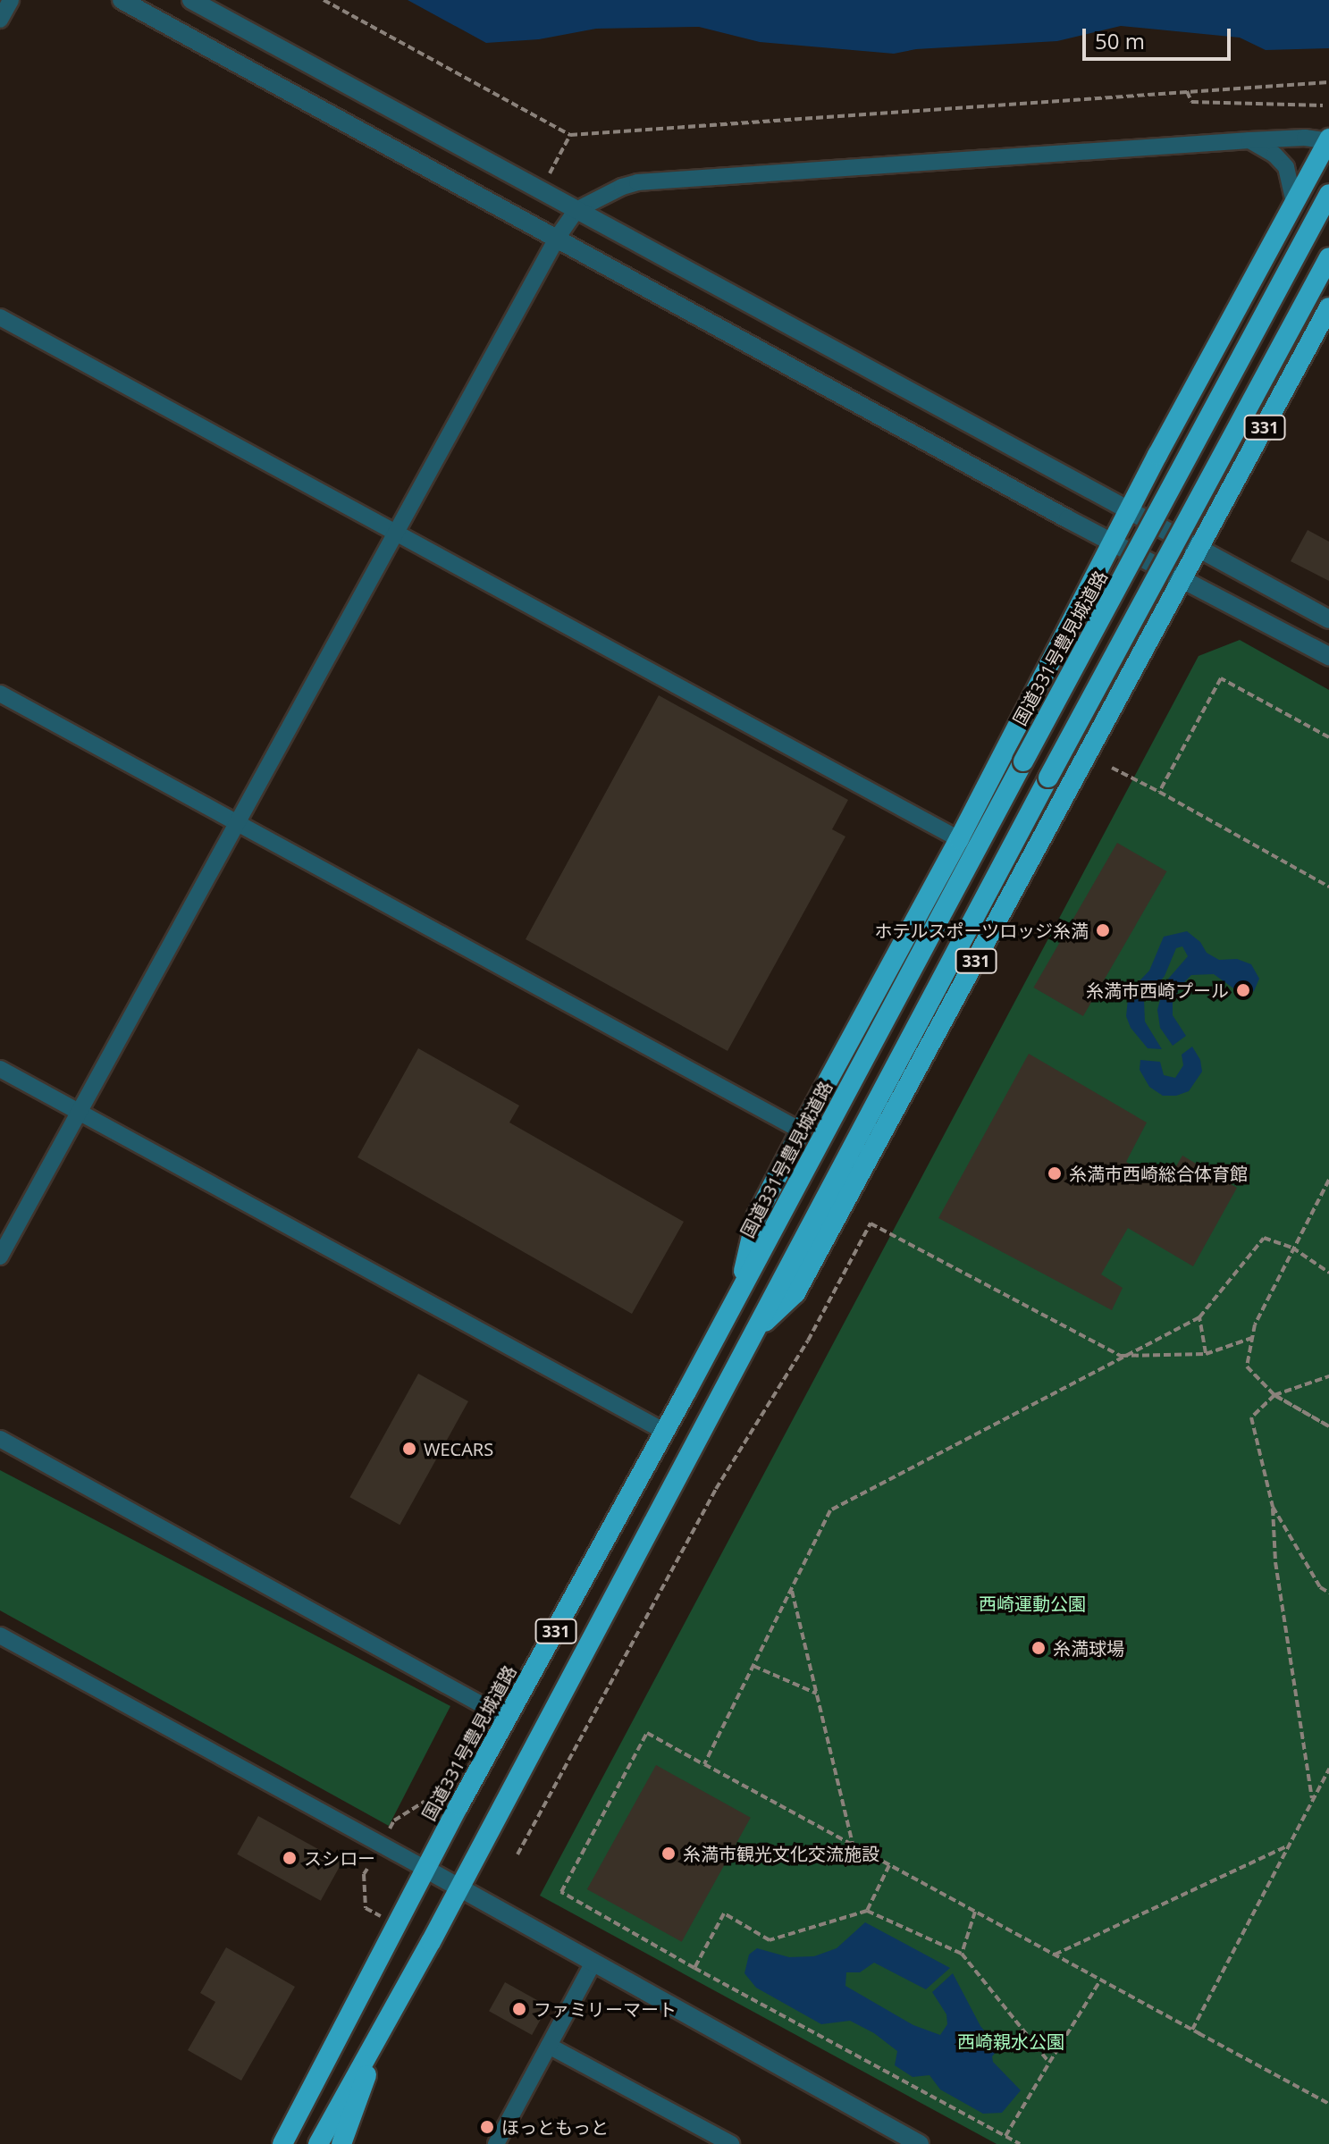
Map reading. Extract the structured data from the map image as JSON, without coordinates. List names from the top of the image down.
{
  "streets": {
    "highway": ["331", "国道331号豊見城道路"]
  },
  "crossings": [
    ["331", "国道331号豊見城道路"]
  ],
  "parks": ["西崎運動公園", "西崎親水公園"],
  "places": [
    "ホテルスポーツロッジ糸満",
    "糸満市西崎プール",
    "糸満市西崎総合体育館",
    "WECARS",
    "糸満球場",
    "糸満市観光文化交流施設",
    "スシロー",
    "ファミリーマート",
    "ほっともっと"
  ],
  "scale_bar": "50 m"
}
